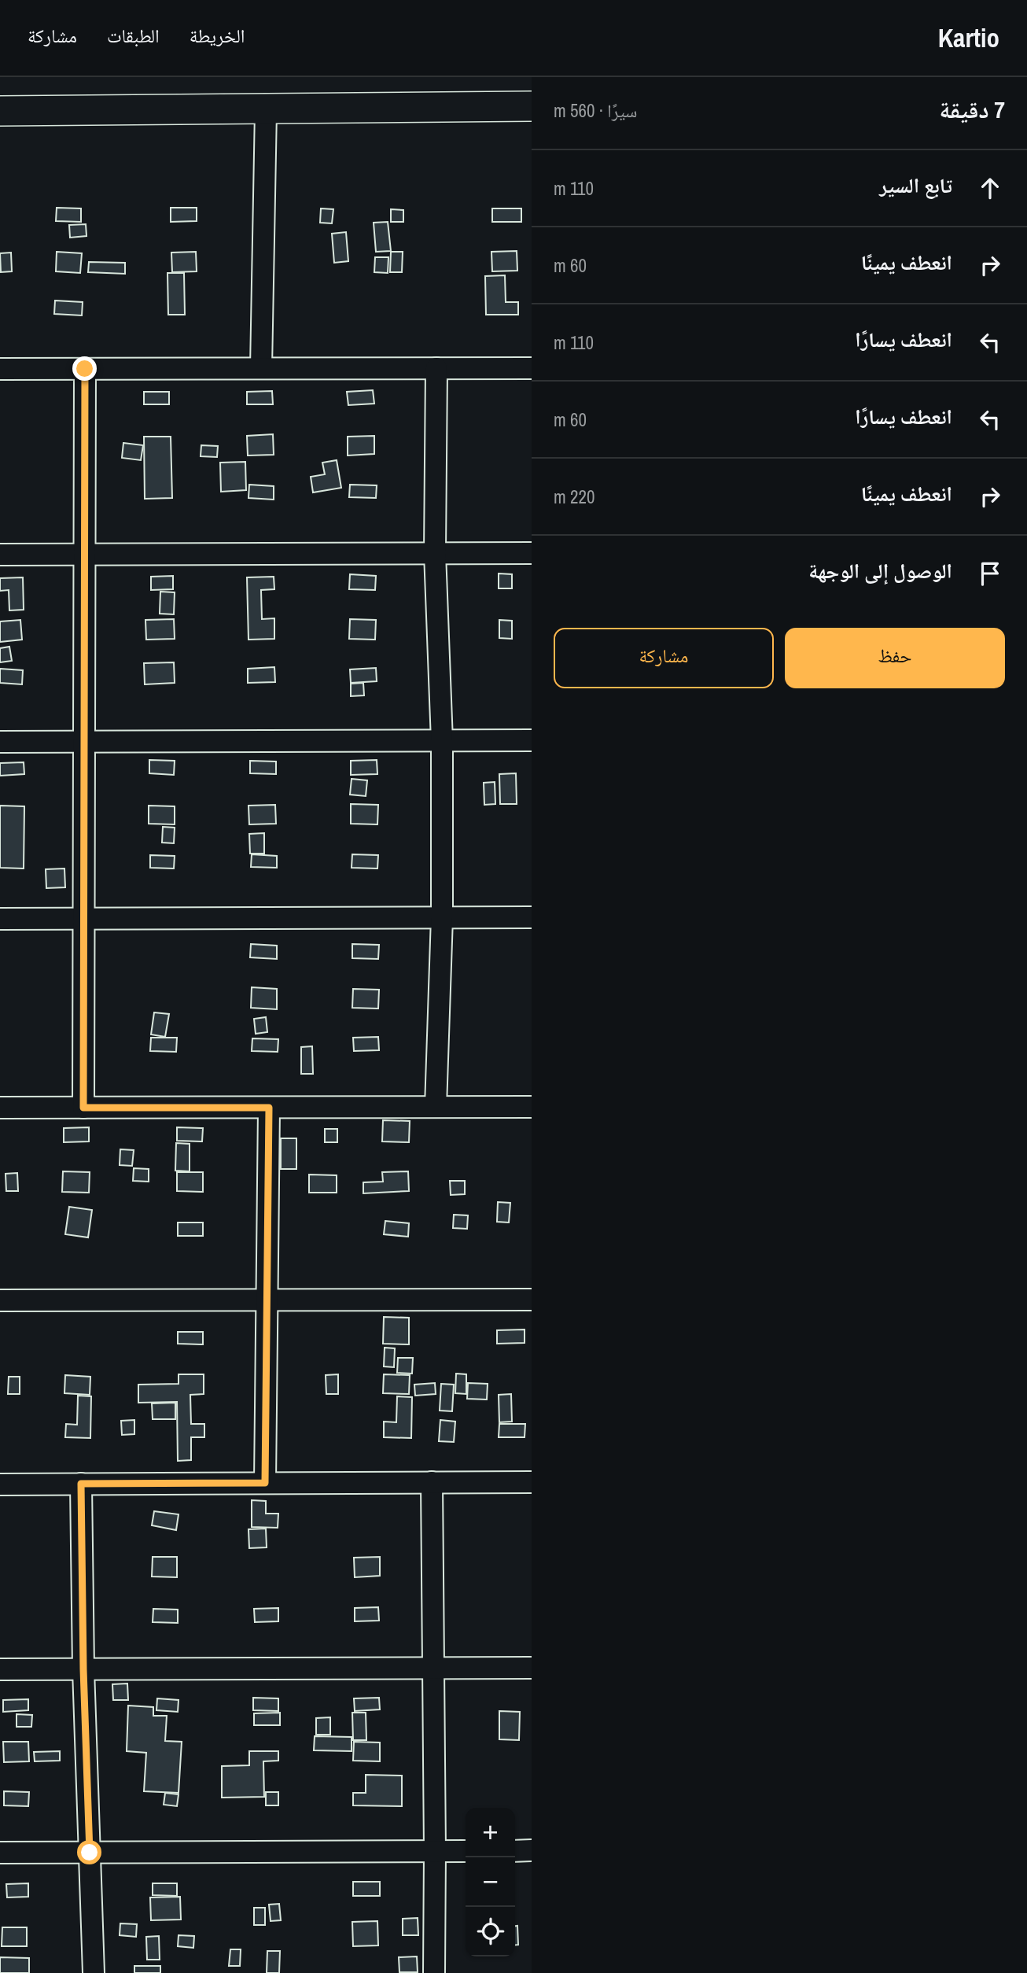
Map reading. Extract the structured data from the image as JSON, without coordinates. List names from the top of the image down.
{
  "page": {
    "header": "Kartio",
    "nav": ["الخريطة", "الطبقات", "مشاركة"],
    "heading": ["7 دقيقة", "سيرًا · 560 m"],
    "list": [
      ["تابع السير", "110 m"],
      ["انعطف يمينًا", "60 m"],
      ["انعطف يسارًا", "110 m"],
      ["انعطف يسارًا", "60 m"],
      ["انعطف يمينًا", "220 m"],
      "الوصول إلى الوجهة"
    ],
    "buttons": ["حفظ", "مشاركة"],
    "map_buttons": ["+", "−"]
  }
}
